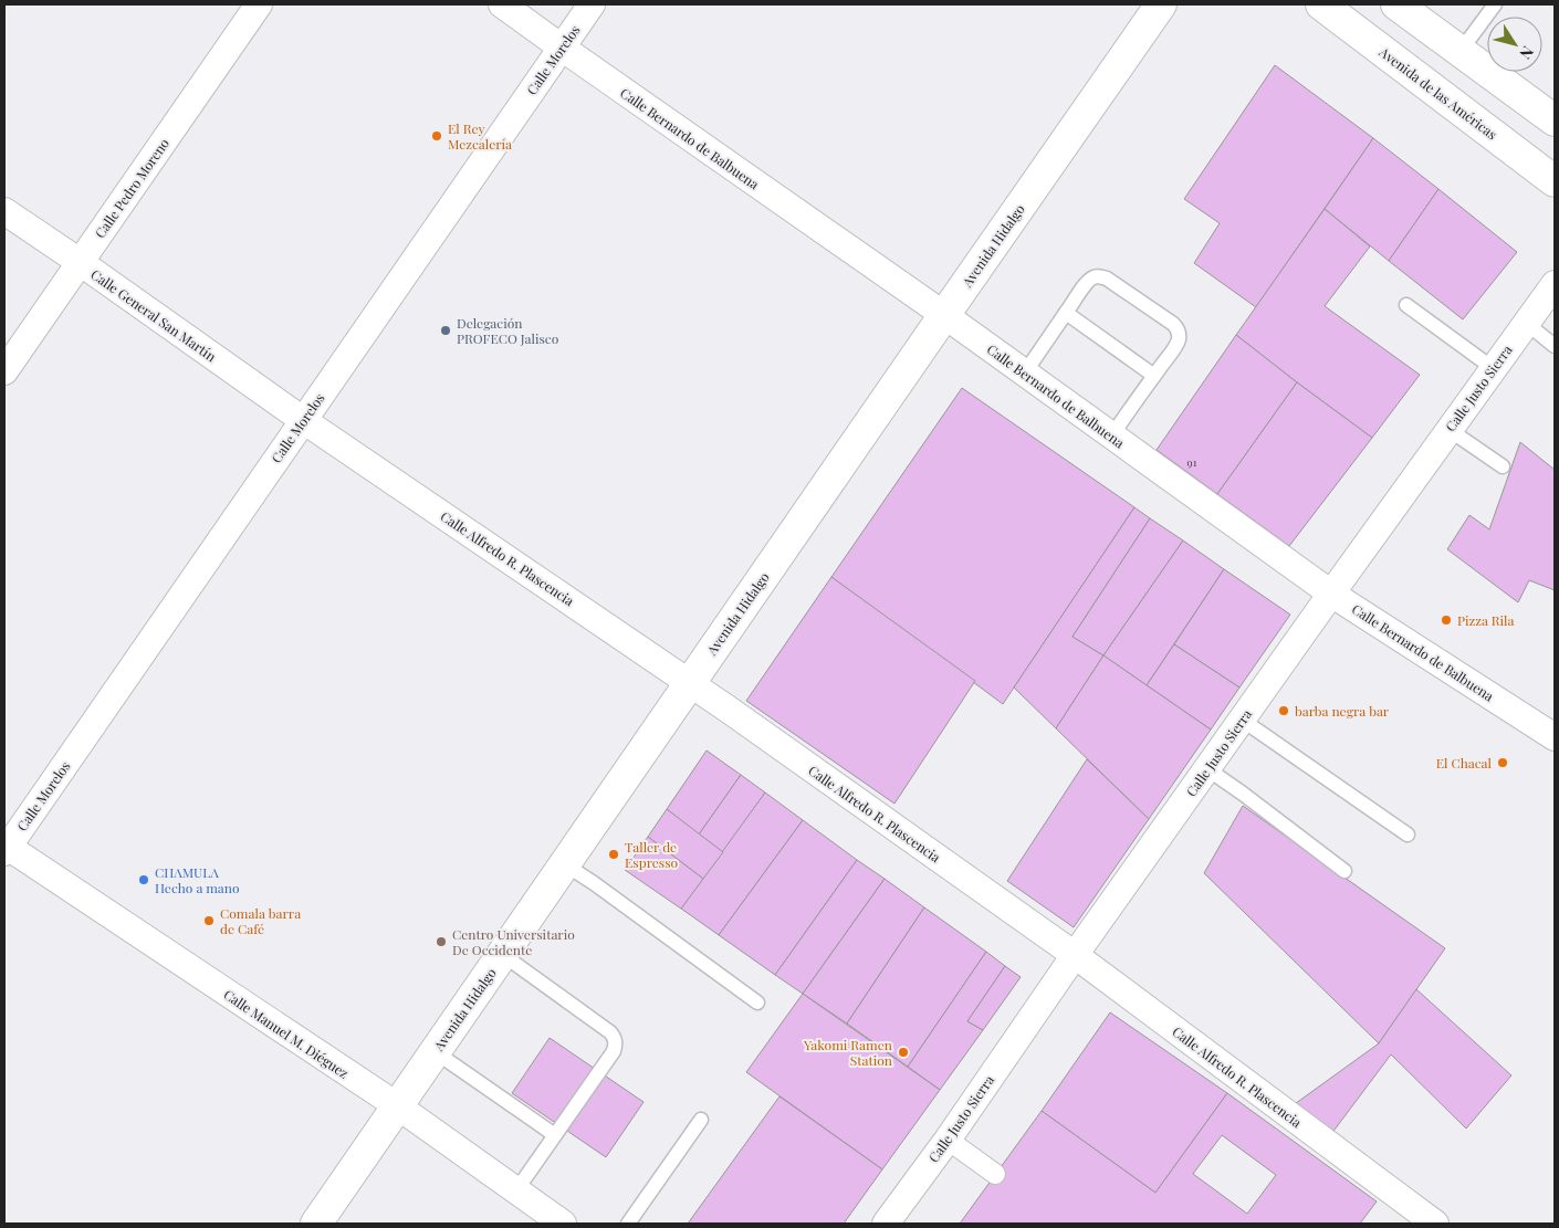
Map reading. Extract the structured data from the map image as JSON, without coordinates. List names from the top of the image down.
{
  "streets": {
    "main road": ["Avenida de las Américas", "Avenida Hidalgo"],
    "street": [
      "Calle Morelos",
      "Calle Bernardo de Balbuena",
      "Calle Pedro Moreno",
      "Calle General San Martín",
      "Calle Justo Sierra",
      "Calle Alfredo R. Plascencia",
      "Calle Manuel M. Diéguez"
    ]
  },
  "crossings": [
    ["Calle Morelos", "Calle Bernardo de Balbuena"],
    ["Calle Morelos", "Calle General San Martín"],
    ["Calle Morelos", "Calle Alfredo R. Plascencia"],
    ["Calle Morelos", "Calle Manuel M. Diéguez"],
    ["Calle Bernardo de Balbuena", "Avenida Hidalgo"],
    ["Calle Bernardo de Balbuena", "Calle Justo Sierra"],
    ["Calle Pedro Moreno", "Calle General San Martín"],
    ["Avenida Hidalgo", "Calle Alfredo R. Plascencia"],
    ["Avenida Hidalgo", "Calle Manuel M. Diéguez"],
    ["Calle General San Martín", "Calle Alfredo R. Plascencia"],
    ["Calle Justo Sierra", "Calle Alfredo R. Plascencia"]
  ],
  "places": [
    "El Rey Mezcalería",
    "Delegación PROFECO Jalisco",
    "Pizza Rila",
    "barba negra bar",
    "El Chacal",
    "Taller de Espresso",
    "CHAMULA Hecho a mano",
    "Comala barra de Café",
    "Centro Universitario De Occidente",
    "Yakomi Ramen Station"
  ],
  "house_numbers": ["91"],
  "north": "bottom right"
}
